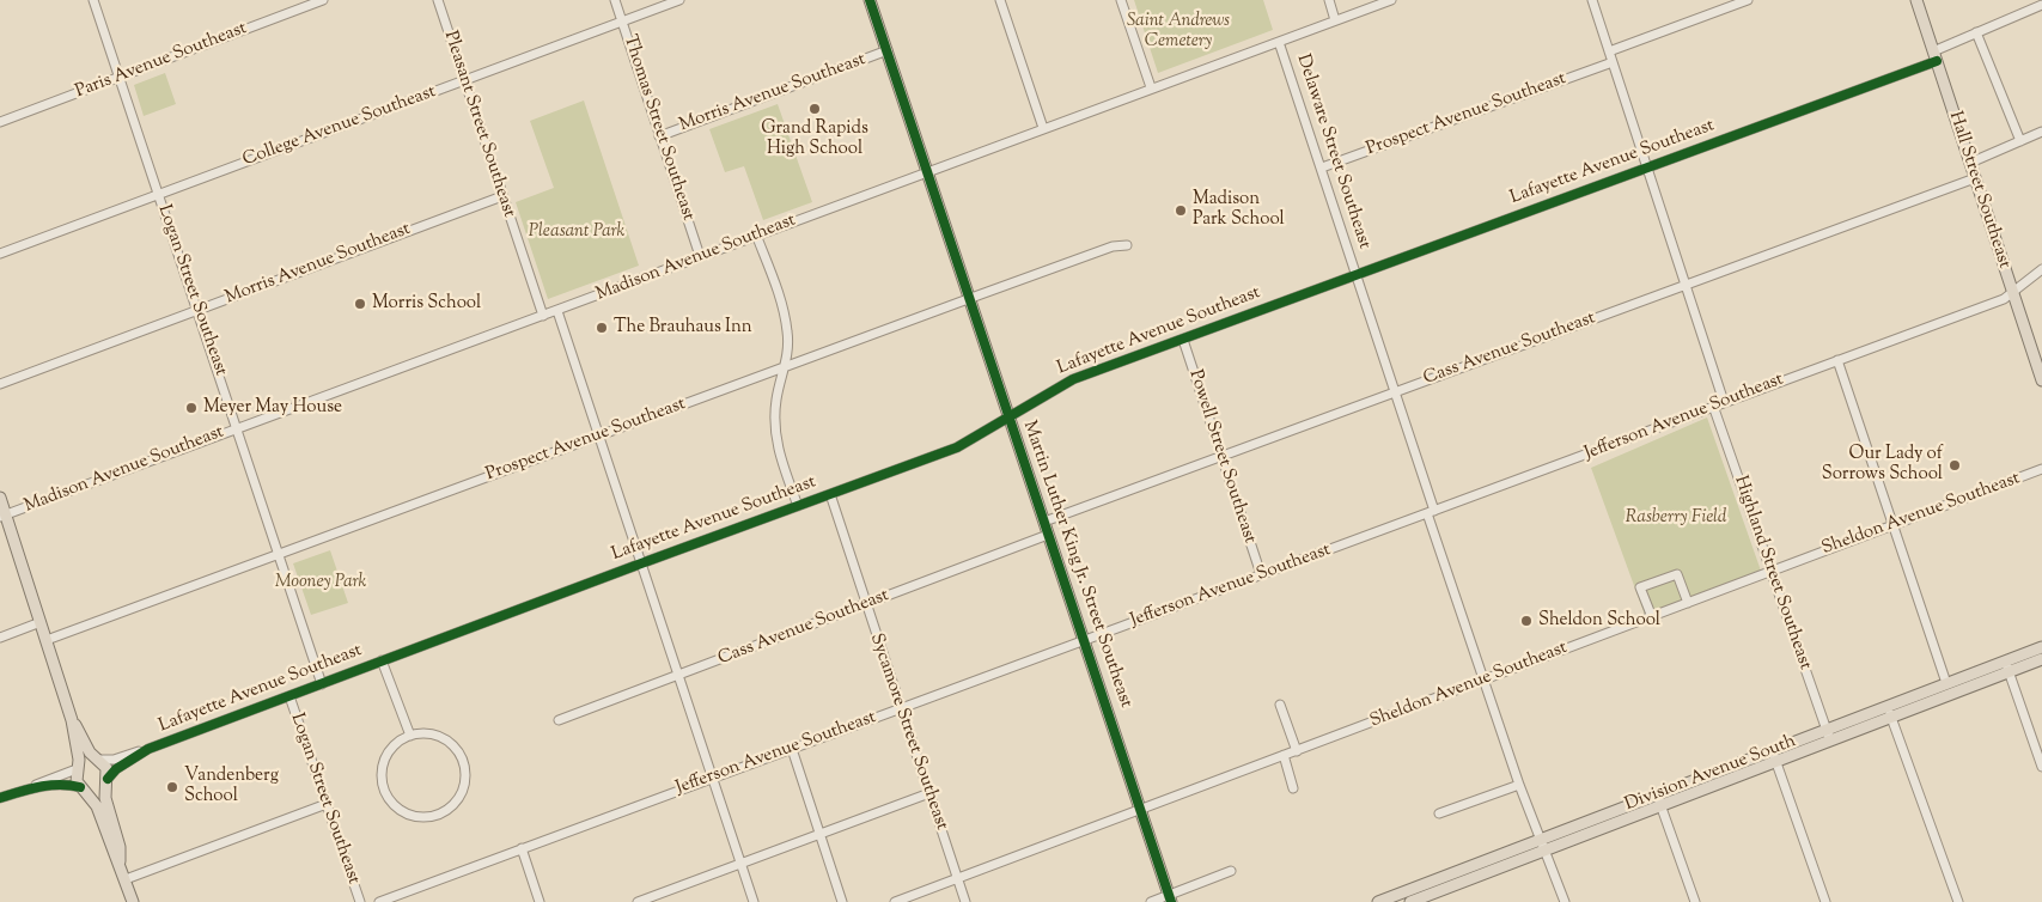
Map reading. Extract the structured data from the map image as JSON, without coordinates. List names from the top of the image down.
{
  "streets": {
    "main road": ["Hall Street Southeast", "Martin Luther King Jr. Street Southeast", "Division Avenue South"],
    "street": [
      "Paris Avenue Southeast",
      "Morris Avenue Southeast",
      "Prospect Avenue Southeast",
      "Pleasant Street Southeast",
      "College Avenue Southeast",
      "Thomas Street Southeast",
      "Delaware Street Southeast",
      "Lafayette Avenue Southeast",
      "Madison Avenue Southeast",
      "Logan Street Southeast",
      "Cass Avenue Southeast",
      "Jefferson Avenue Southeast",
      "Powell Street Southeast",
      "Sheldon Avenue Southeast",
      "Highland Street Southeast",
      "Sycamore Street Southeast"
    ]
  },
  "crossings": [
    ["Paris Avenue Southeast", "Logan Street Southeast"],
    ["Morris Avenue Southeast", "Pleasant Street Southeast"],
    ["Morris Avenue Southeast", "Thomas Street Southeast"],
    ["Morris Avenue Southeast", "Logan Street Southeast"],
    ["Morris Avenue Southeast", "Martin Luther King Jr. Street Southeast"],
    ["Prospect Avenue Southeast", "Delaware Street Southeast"],
    ["Prospect Avenue Southeast", "Logan Street Southeast"],
    ["Prospect Avenue Southeast", "Martin Luther King Jr. Street Southeast"],
    ["Pleasant Street Southeast", "College Avenue Southeast"],
    ["Pleasant Street Southeast", "Madison Avenue Southeast"],
    ["College Avenue Southeast", "Thomas Street Southeast"],
    ["College Avenue Southeast", "Logan Street Southeast"],
    ["Thomas Street Southeast", "Madison Avenue Southeast"],
    ["Delaware Street Southeast", "Lafayette Avenue Southeast"],
    ["Delaware Street Southeast", "Madison Avenue Southeast"],
    ["Delaware Street Southeast", "Cass Avenue Southeast"],
    ["Delaware Street Southeast", "Jefferson Avenue Southeast"],
    ["Delaware Street Southeast", "Sheldon Avenue Southeast"],
    ["Delaware Street Southeast", "Division Avenue South"],
    ["Lafayette Avenue Southeast", "Hall Street Southeast"],
    ["Lafayette Avenue Southeast", "Logan Street Southeast"],
    ["Lafayette Avenue Southeast", "Powell Street Southeast"],
    ["Lafayette Avenue Southeast", "Martin Luther King Jr. Street Southeast"],
    ["Lafayette Avenue Southeast", "Sycamore Street Southeast"],
    ["Hall Street Southeast", "Cass Avenue Southeast"],
    ["Hall Street Southeast", "Jefferson Avenue Southeast"],
    ["Madison Avenue Southeast", "Logan Street Southeast"],
    ["Madison Avenue Southeast", "Martin Luther King Jr. Street Southeast"],
    ["Cass Avenue Southeast", "Powell Street Southeast"],
    ["Cass Avenue Southeast", "Martin Luther King Jr. Street Southeast"],
    ["Cass Avenue Southeast", "Sycamore Street Southeast"],
    ["Jefferson Avenue Southeast", "Powell Street Southeast"],
    ["Jefferson Avenue Southeast", "Martin Luther King Jr. Street Southeast"],
    ["Jefferson Avenue Southeast", "Highland Street Southeast"],
    ["Jefferson Avenue Southeast", "Sycamore Street Southeast"],
    ["Sheldon Avenue Southeast", "Martin Luther King Jr. Street Southeast"],
    ["Sheldon Avenue Southeast", "Highland Street Southeast"],
    ["Sheldon Avenue Southeast", "Sycamore Street Southeast"],
    ["Highland Street Southeast", "Division Avenue South"]
  ],
  "parks": [
    "Saint Andrews Cemetery",
    "Pleasant Park",
    "Rasberry Field",
    "Mooney Park"
  ],
  "places": [
    "Grand Rapids High School",
    "Madison Park School",
    "Morris School",
    "The Brauhaus Inn",
    "Meyer May House",
    "Our Lady of Sorrows School",
    "Sheldon School",
    "Vandenberg School"
  ]
}
